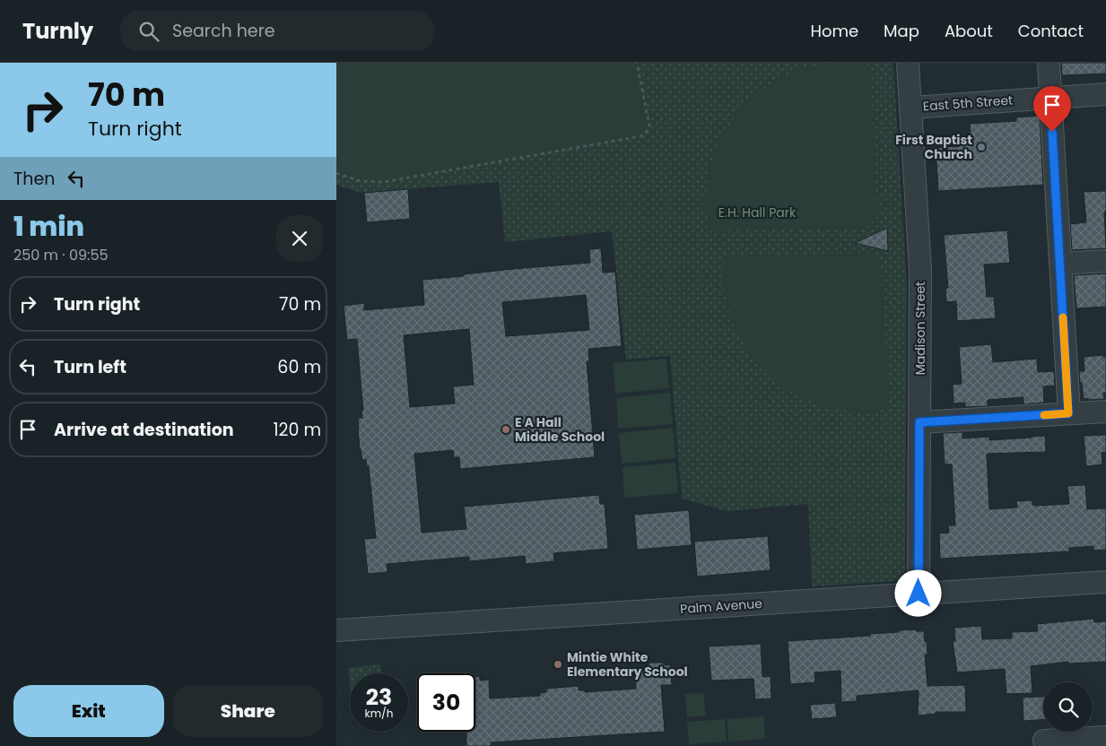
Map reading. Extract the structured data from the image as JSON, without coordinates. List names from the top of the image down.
{
  "streets": {
    "street": ["East 5th Street", "Madison Street", "Palm Avenue"]
  },
  "crossings": [
    ["East 5th Street", "Madison Street"],
    ["Madison Street", "Palm Avenue"]
  ],
  "parks": ["E.H. Hall Park"],
  "places": ["First Baptist Church", "E A Hall Middle School", "Mintie White Elementary School"],
  "page": {
    "header": "Turnly",
    "search": "Search here",
    "nav": [
      "Home",
      "Map",
      "About",
      "Contact"
    ],
    "turn": ["70 m", "Turn right"],
    "then": "Then",
    "heading": ["1 min", "250 m · 09:55"],
    "list": [
      {
        "name": "Turn right",
        "value": "70 m"
      },
      {
        "name": "Turn left",
        "value": "60 m"
      },
      {
        "name": "Arrive at destination",
        "value": "120 m"
      }
    ],
    "speed": "23 km/h",
    "limit": "30",
    "buttons": ["Exit", "Share"]
  }
}
